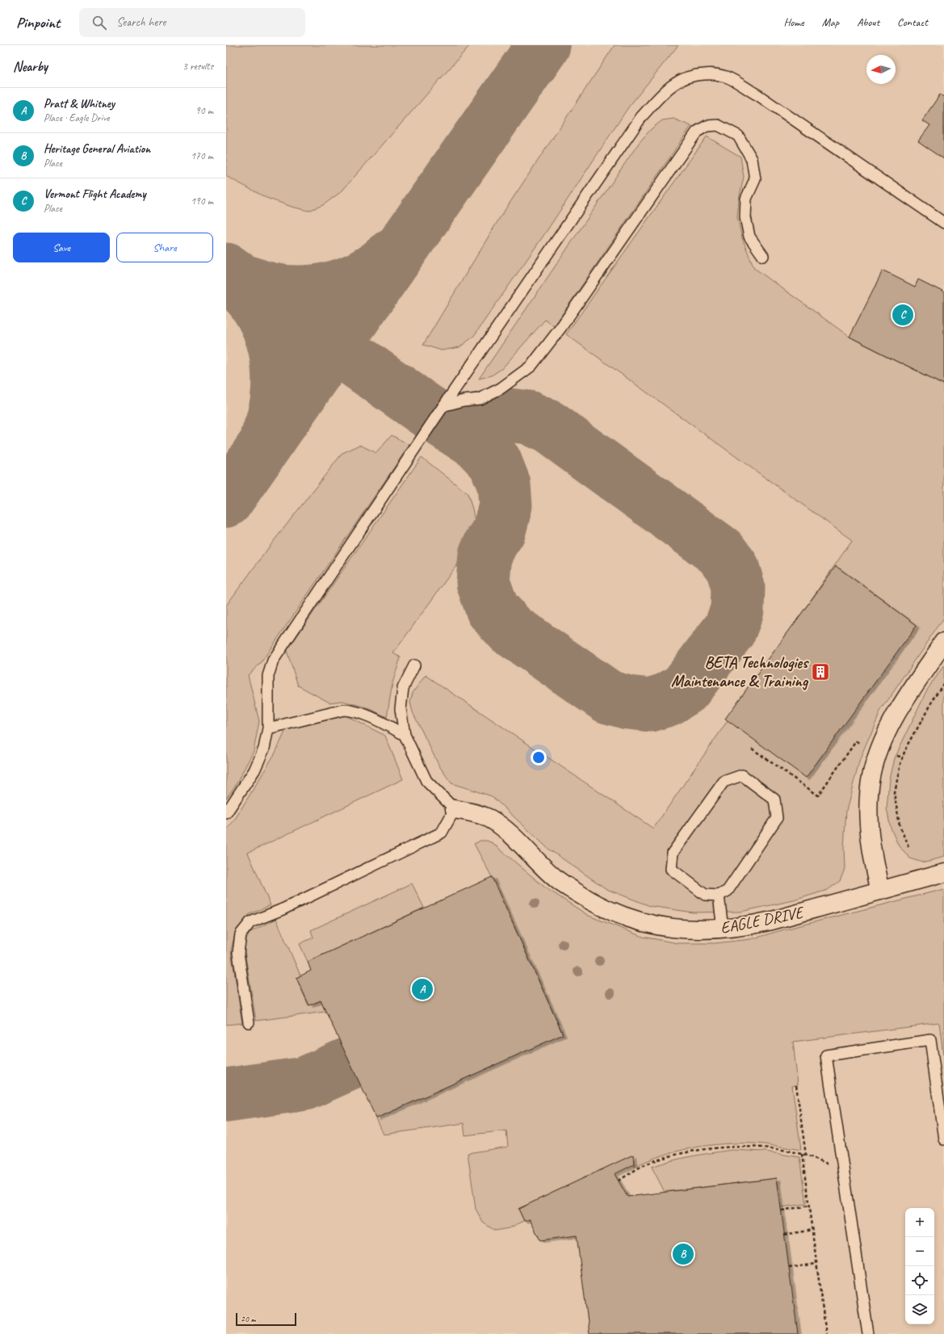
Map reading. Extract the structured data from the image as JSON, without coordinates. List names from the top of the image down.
{
  "streets": {
    "street": ["EAGLE DRIVE"]
  },
  "places": {
    "building": ["BETA Technologies Maintenance & Training"]
  },
  "scale_bar": "20 m",
  "north": "left",
  "page": {
    "header": "Pinpoint",
    "search": "Search here",
    "nav": [
      "Home",
      "Map",
      "About",
      "Contact"
    ],
    "heading": ["Nearby", "3 results"],
    "list": [
      {
        "mark": "A",
        "name": "Pratt & Whitney",
        "note": "Place · Eagle Drive",
        "value": "90 m"
      },
      {
        "mark": "B",
        "name": "Heritage General Aviation",
        "note": "Place",
        "value": "170 m"
      },
      {
        "mark": "C",
        "name": "Vermont Flight Academy",
        "note": "Place",
        "value": "190 m"
      }
    ],
    "buttons": ["Save", "Share"],
    "pins": ["C", "A", "B"],
    "map_buttons": ["+", "−"],
    "scale": "20 m"
  }
}
